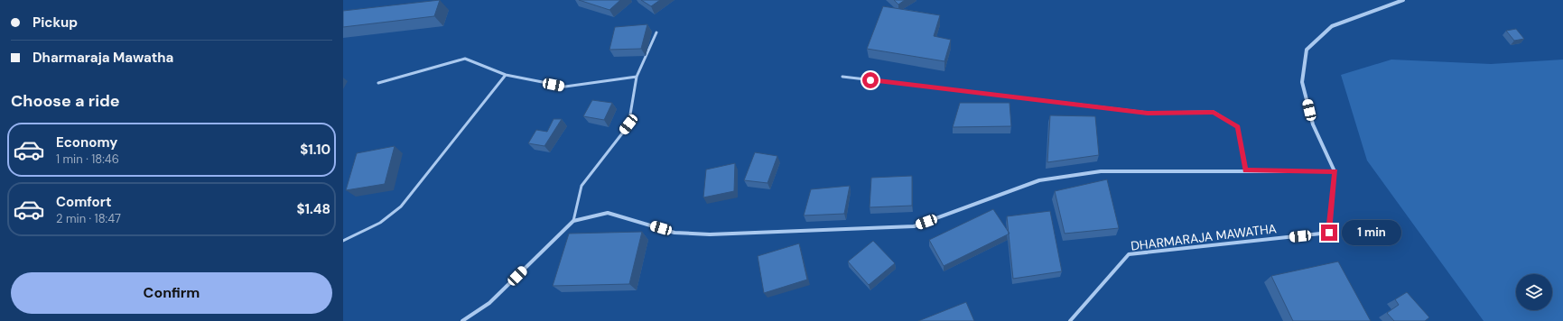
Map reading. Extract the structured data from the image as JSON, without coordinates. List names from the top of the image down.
{
  "streets": {
    "street": ["DHARMARAJA MAWATHA"]
  },
  "page": {
    "banner": ["Pickup", "Dharmaraja Mawatha"],
    "heading": "Choose a ride",
    "list": [
      {
        "name": "Economy",
        "note": "1 min · 18:46",
        "value": "$1.10"
      },
      {
        "name": "Comfort",
        "note": "2 min · 18:47",
        "value": "$1.48"
      }
    ],
    "bubble": "1 min",
    "buttons": "Confirm"
  }
}
